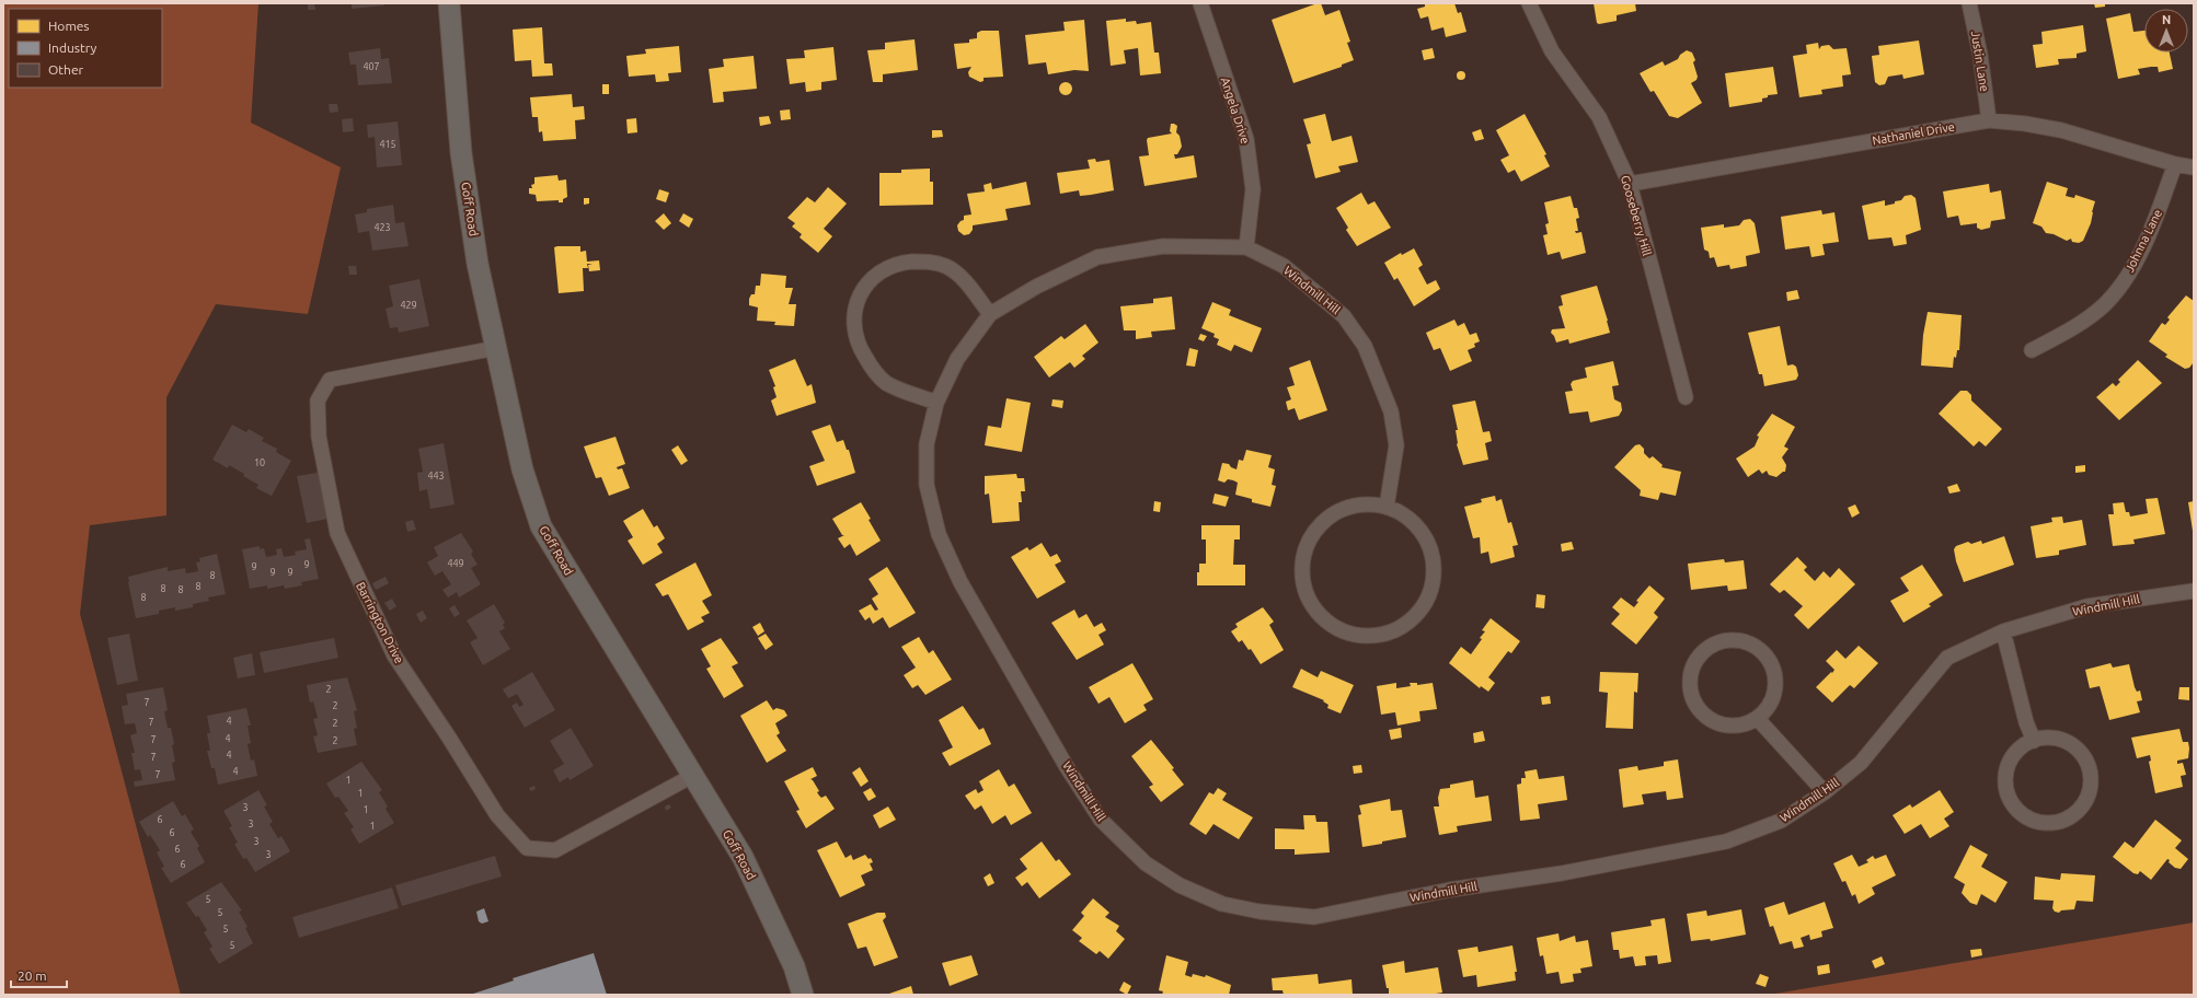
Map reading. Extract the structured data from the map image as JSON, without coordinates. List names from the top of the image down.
{
  "streets": {
    "street": [
      "Justin Lane",
      "Angela Drive",
      "Nathaniel Drive",
      "Goff Road",
      "Gooseberry Hill",
      "Johnna Lane",
      "Windmill Hill",
      "Barrington Drive"
    ]
  },
  "crossings": [
    ["Justin Lane", "Nathaniel Drive"],
    ["Angela Drive", "Windmill Hill"],
    ["Nathaniel Drive", "Gooseberry Hill"],
    ["Nathaniel Drive", "Johnna Lane"],
    ["Goff Road", "Barrington Drive"]
  ],
  "house_numbers": [
    "407",
    "415",
    "423",
    "429",
    "10",
    "443",
    "449",
    "9",
    "9",
    "9",
    "9",
    "8",
    "8",
    "8",
    "8",
    "8",
    "2",
    "7",
    "2",
    "4",
    "7",
    "2",
    "4",
    "7",
    "2",
    "4",
    "7",
    "4",
    "7",
    "1",
    "1",
    "3",
    "1",
    "6",
    "3",
    "1",
    "6",
    "3",
    "6",
    "3",
    "6",
    "5",
    "5",
    "5",
    "5"
  ],
  "legend": ["Homes", "Industry", "Other"],
  "scale_bar": "20 m",
  "north": "top"
}
